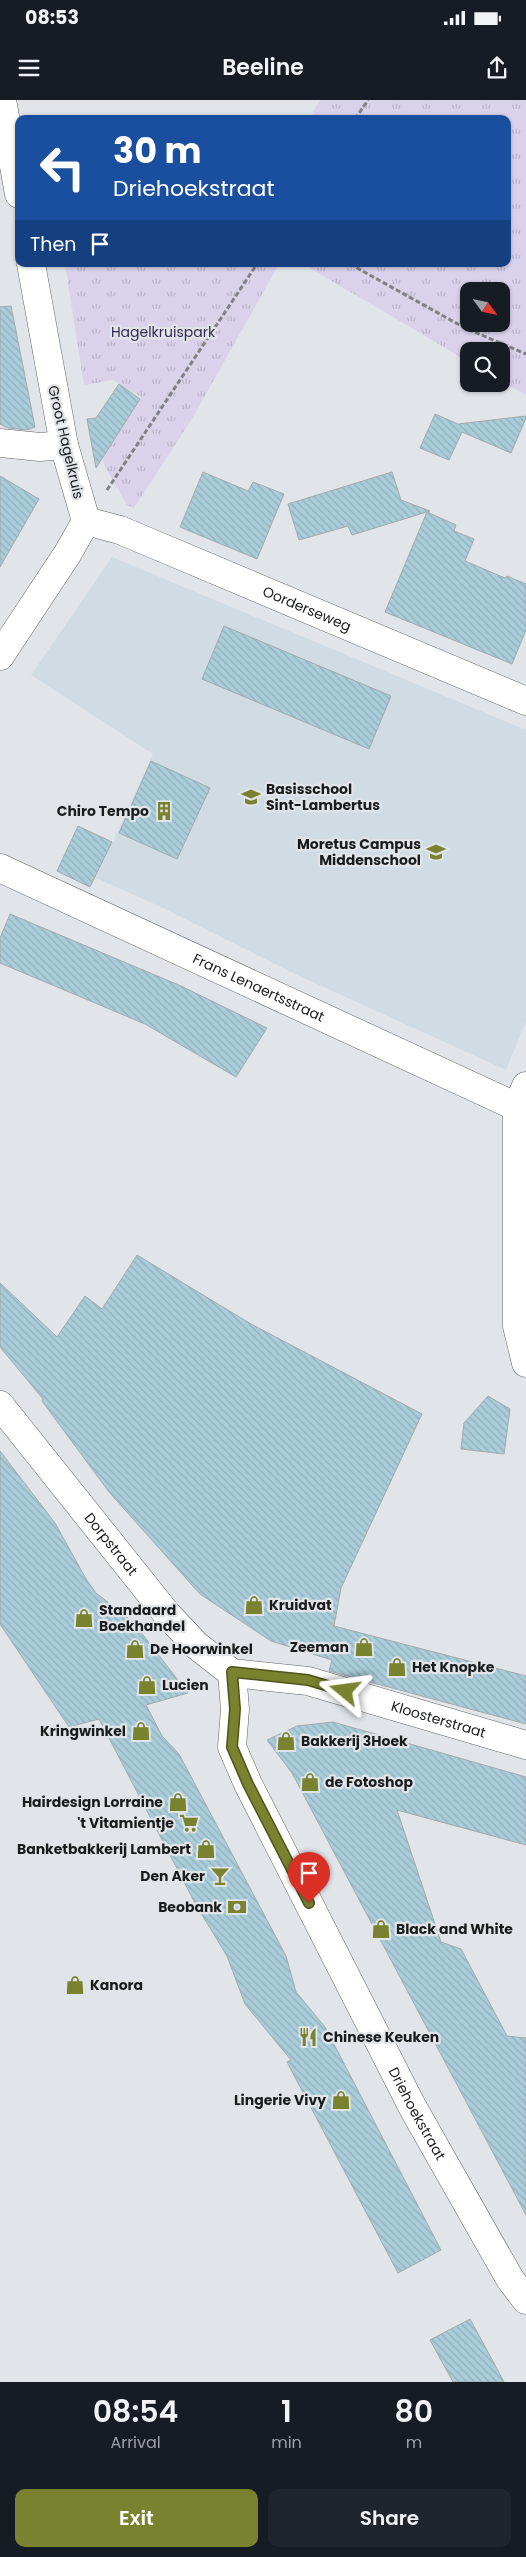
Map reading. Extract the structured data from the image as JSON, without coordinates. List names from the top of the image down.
{
  "streets": {
    "street": [
      "Groot Hagelkruis",
      "Oorderseweg",
      "Frans Lenaertsstraat",
      "Dorpstraat",
      "Kloosterstraat",
      "Driehoekstraat"
    ]
  },
  "crossings": [
    ["Groot Hagelkruis", "Oorderseweg"],
    ["Dorpstraat", "Kloosterstraat"],
    ["Dorpstraat", "Driehoekstraat"],
    ["Kloosterstraat", "Driehoekstraat"]
  ],
  "parks": ["Hagelkruispark"],
  "places": {
    "school or university": ["Basisschool Sint-Lambertus", "Moretus Campus Middenschool"],
    "building": ["Chiro Tempo"],
    "shop": [
      "Kruidvat",
      "Standaard Boekhandel",
      "Zeeman",
      "De Hoorwinkel",
      "Het Knopke",
      "Lucien",
      "Kringwinkel",
      "Bakkerij 3Hoek",
      "de Fotoshop",
      "Hairdesign Lorraine",
      "Banketbakkerij Lambert",
      "Black and White",
      "Kanora",
      "Lingerie Vivy"
    ],
    "supermarket": ["'t Vitamientje"],
    "bar": ["Den Aker"],
    "bank": ["Beobank"],
    "restaurant": ["Chinese Keuken"]
  },
  "north": "bottom right",
  "page": {
    "status": "08:53",
    "header": "Beeline",
    "turn": ["30 m", "Driehoekstraat"],
    "then": "Then",
    "eta": [
      "08:54",
      "Arrival",
      "1",
      "min",
      "80",
      "m"
    ],
    "buttons": ["Exit", "Share"]
  }
}
